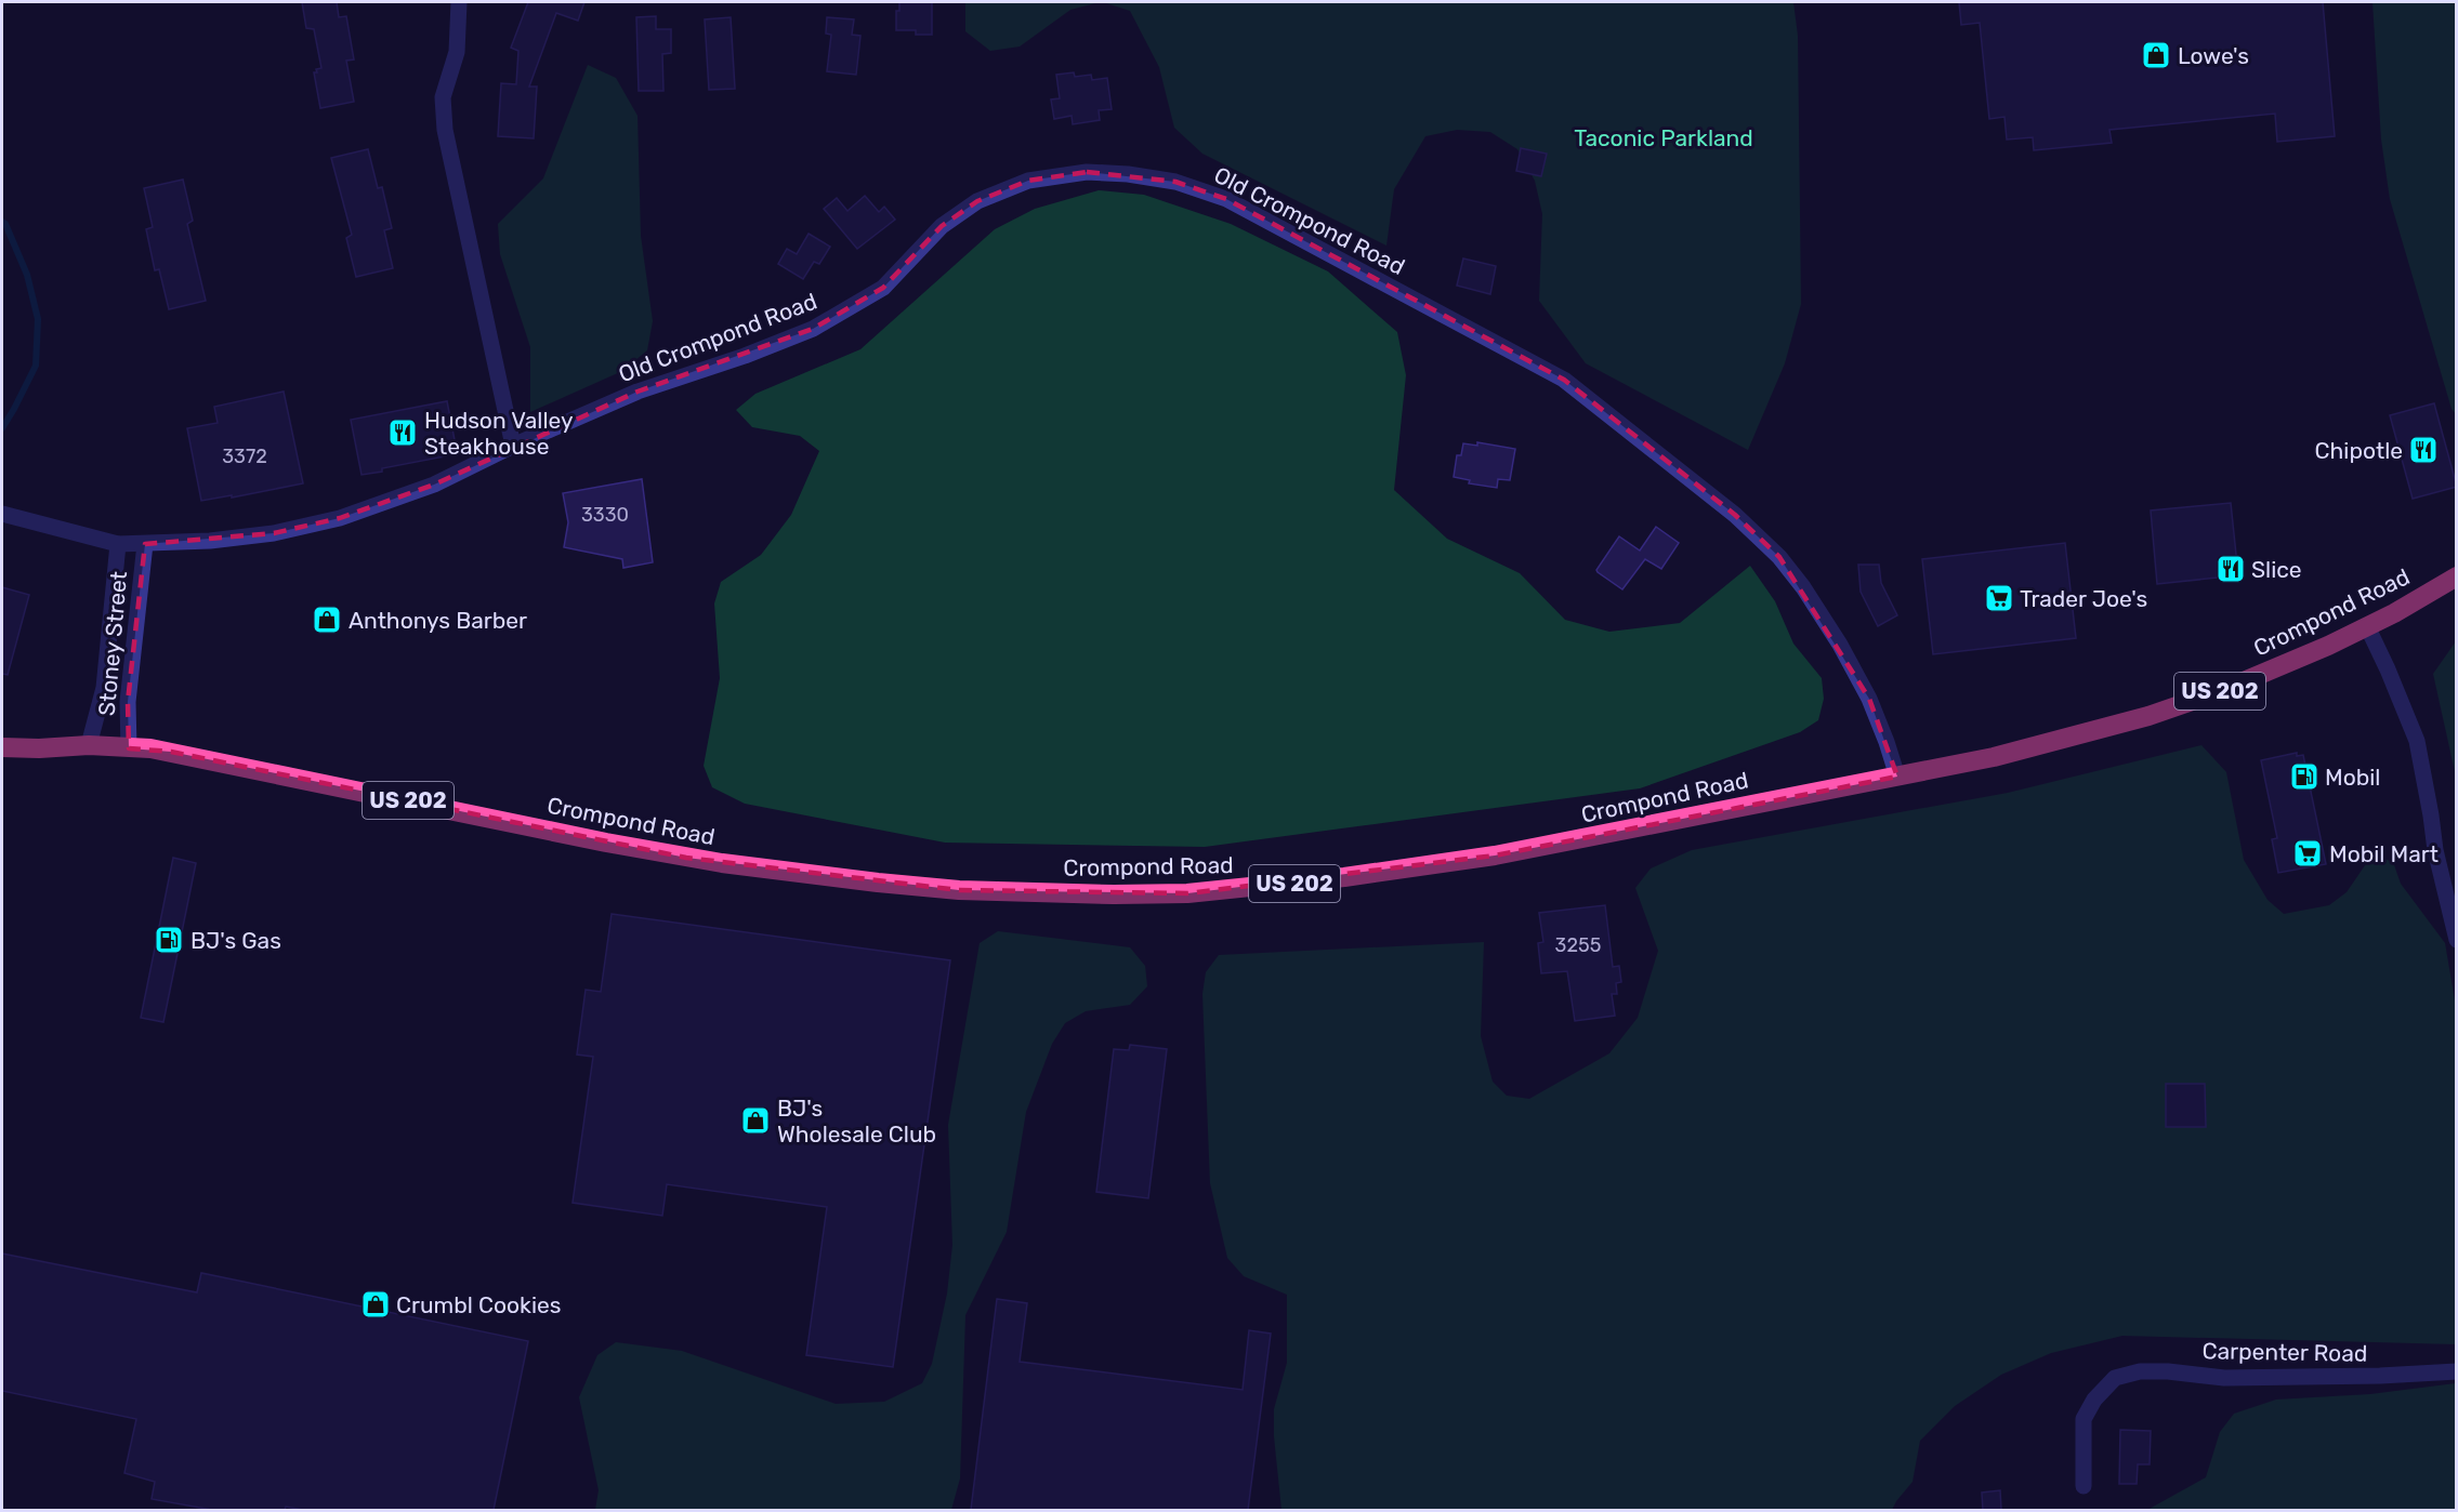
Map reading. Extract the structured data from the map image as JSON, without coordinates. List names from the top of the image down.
{
  "streets": {
    "highway": ["Crompond Road", "US 202"],
    "street": ["Old Crompond Road", "Stoney Street", "Carpenter Road"]
  },
  "crossings": [
    ["Old Crompond Road", "Crompond Road"],
    ["Old Crompond Road", "Stoney Street"],
    ["Crompond Road", "Stoney Street"]
  ],
  "parks": ["Taconic Parkland"],
  "places": {
    "shop": [
      "Lowe's",
      "Anthonys Barber",
      "BJ's Wholesale Club",
      "Crumbl Cookies"
    ],
    "restaurant": ["Hudson Valley Steakhouse", "Chipotle", "Slice"],
    "supermarket": ["Trader Joe's", "Mobil Mart"],
    "fuel station": ["Mobil", "BJ's Gas"]
  },
  "house_numbers": ["3372", "3330", "3255"]
}
